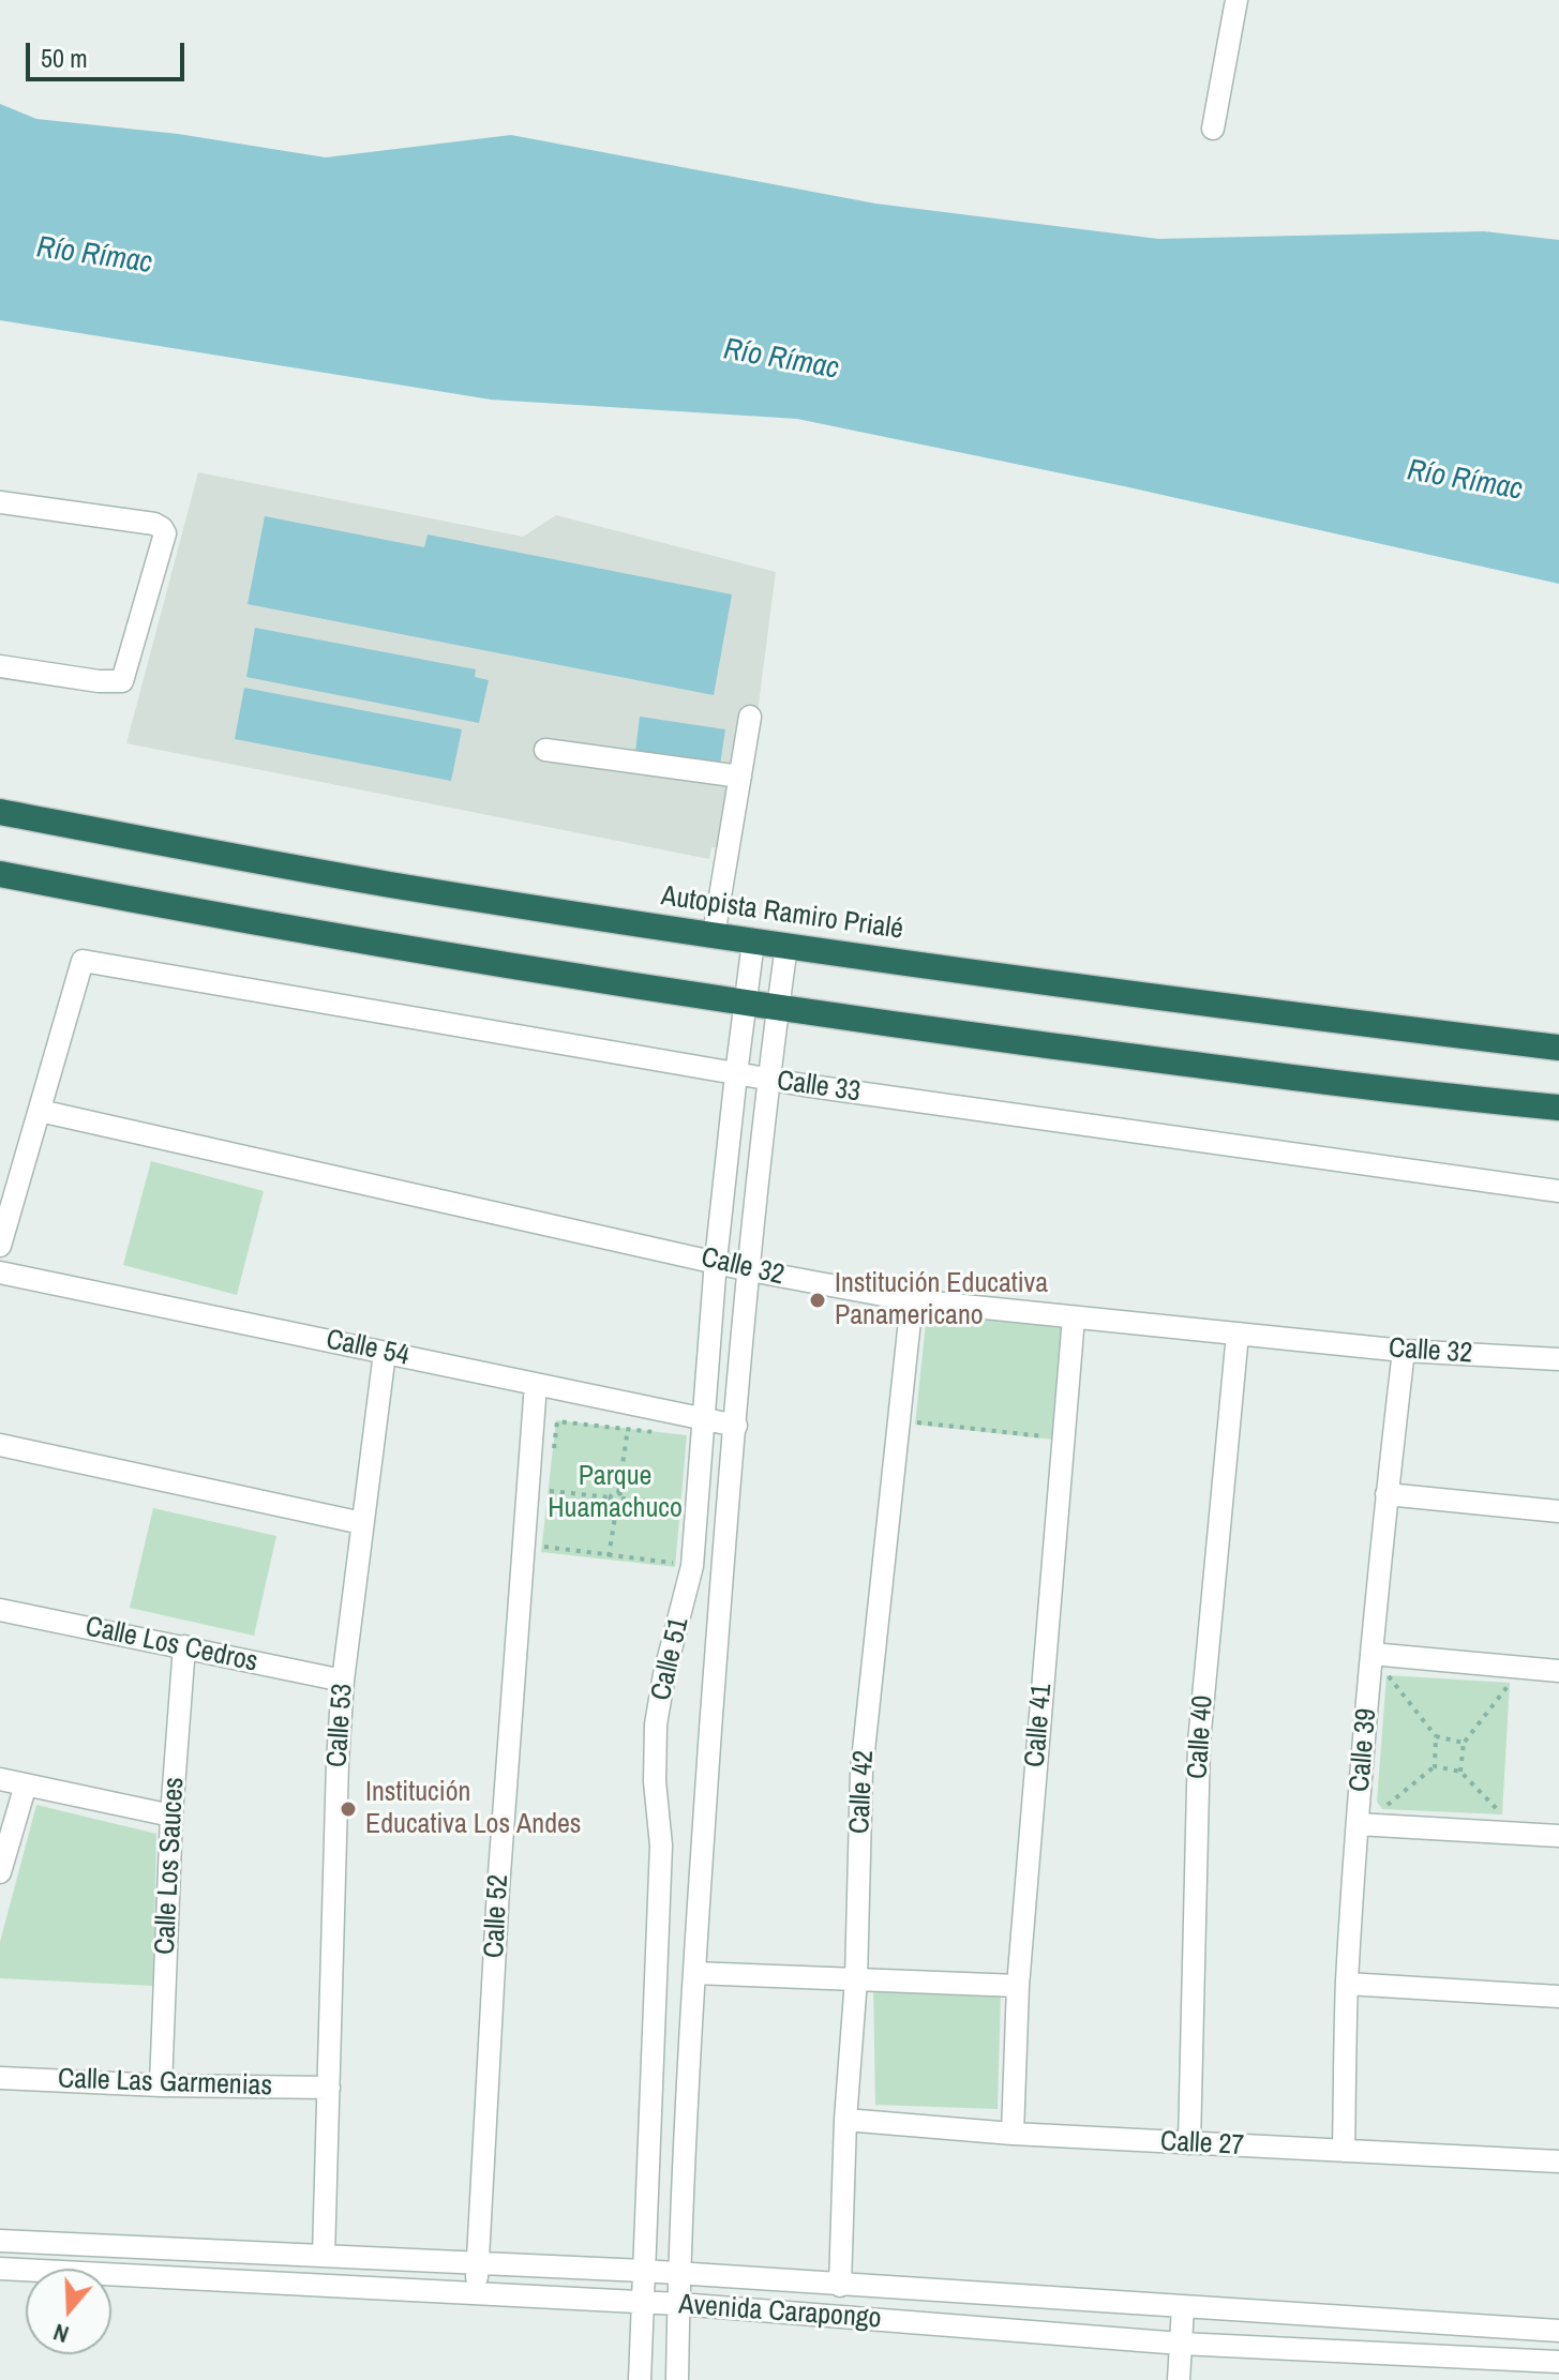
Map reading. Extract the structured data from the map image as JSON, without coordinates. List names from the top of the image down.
{
  "streets": {
    "highway": ["Autopista Ramiro Prialé"],
    "street": [
      "Calle 33",
      "Calle 32",
      "Calle 54",
      "Calle Los Cedros",
      "Calle 51",
      "Calle 53",
      "Calle 41",
      "Calle 40",
      "Calle 39",
      "Calle 42",
      "Calle Los Sauces",
      "Calle 52",
      "Calle Las Garmenias",
      "Calle 27",
      "Avenida Carapongo"
    ]
  },
  "crossings": [
    ["Autopista Ramiro Prialé", "Calle 51"],
    ["Calle 33", "Calle 32"],
    ["Calle 33", "Calle 51"],
    ["Calle 32", "Calle 51"],
    ["Calle 32", "Calle 41"],
    ["Calle 32", "Calle 40"],
    ["Calle 32", "Calle 39"],
    ["Calle 32", "Calle 42"],
    ["Calle 54", "Calle 51"],
    ["Calle 54", "Calle 53"],
    ["Calle 54", "Calle 52"],
    ["Calle Los Cedros", "Calle 53"],
    ["Calle Los Cedros", "Calle Los Sauces"],
    ["Calle 51", "Avenida Carapongo"],
    ["Calle 53", "Calle Las Garmenias"],
    ["Calle 53", "Avenida Carapongo"],
    ["Calle 41", "Calle 27"],
    ["Calle 40", "Calle 27"],
    ["Calle 39", "Calle 27"],
    ["Calle 42", "Calle 27"],
    ["Calle 42", "Avenida Carapongo"],
    ["Calle Los Sauces", "Calle Las Garmenias"],
    ["Calle 52", "Avenida Carapongo"]
  ],
  "water": ["Río Rímac"],
  "parks": ["Parque Huamachuco"],
  "places": ["Institución Educativa Panamericano", "Institución Educativa Los Andes"],
  "scale_bar": "50 m",
  "north": "bottom"
}
